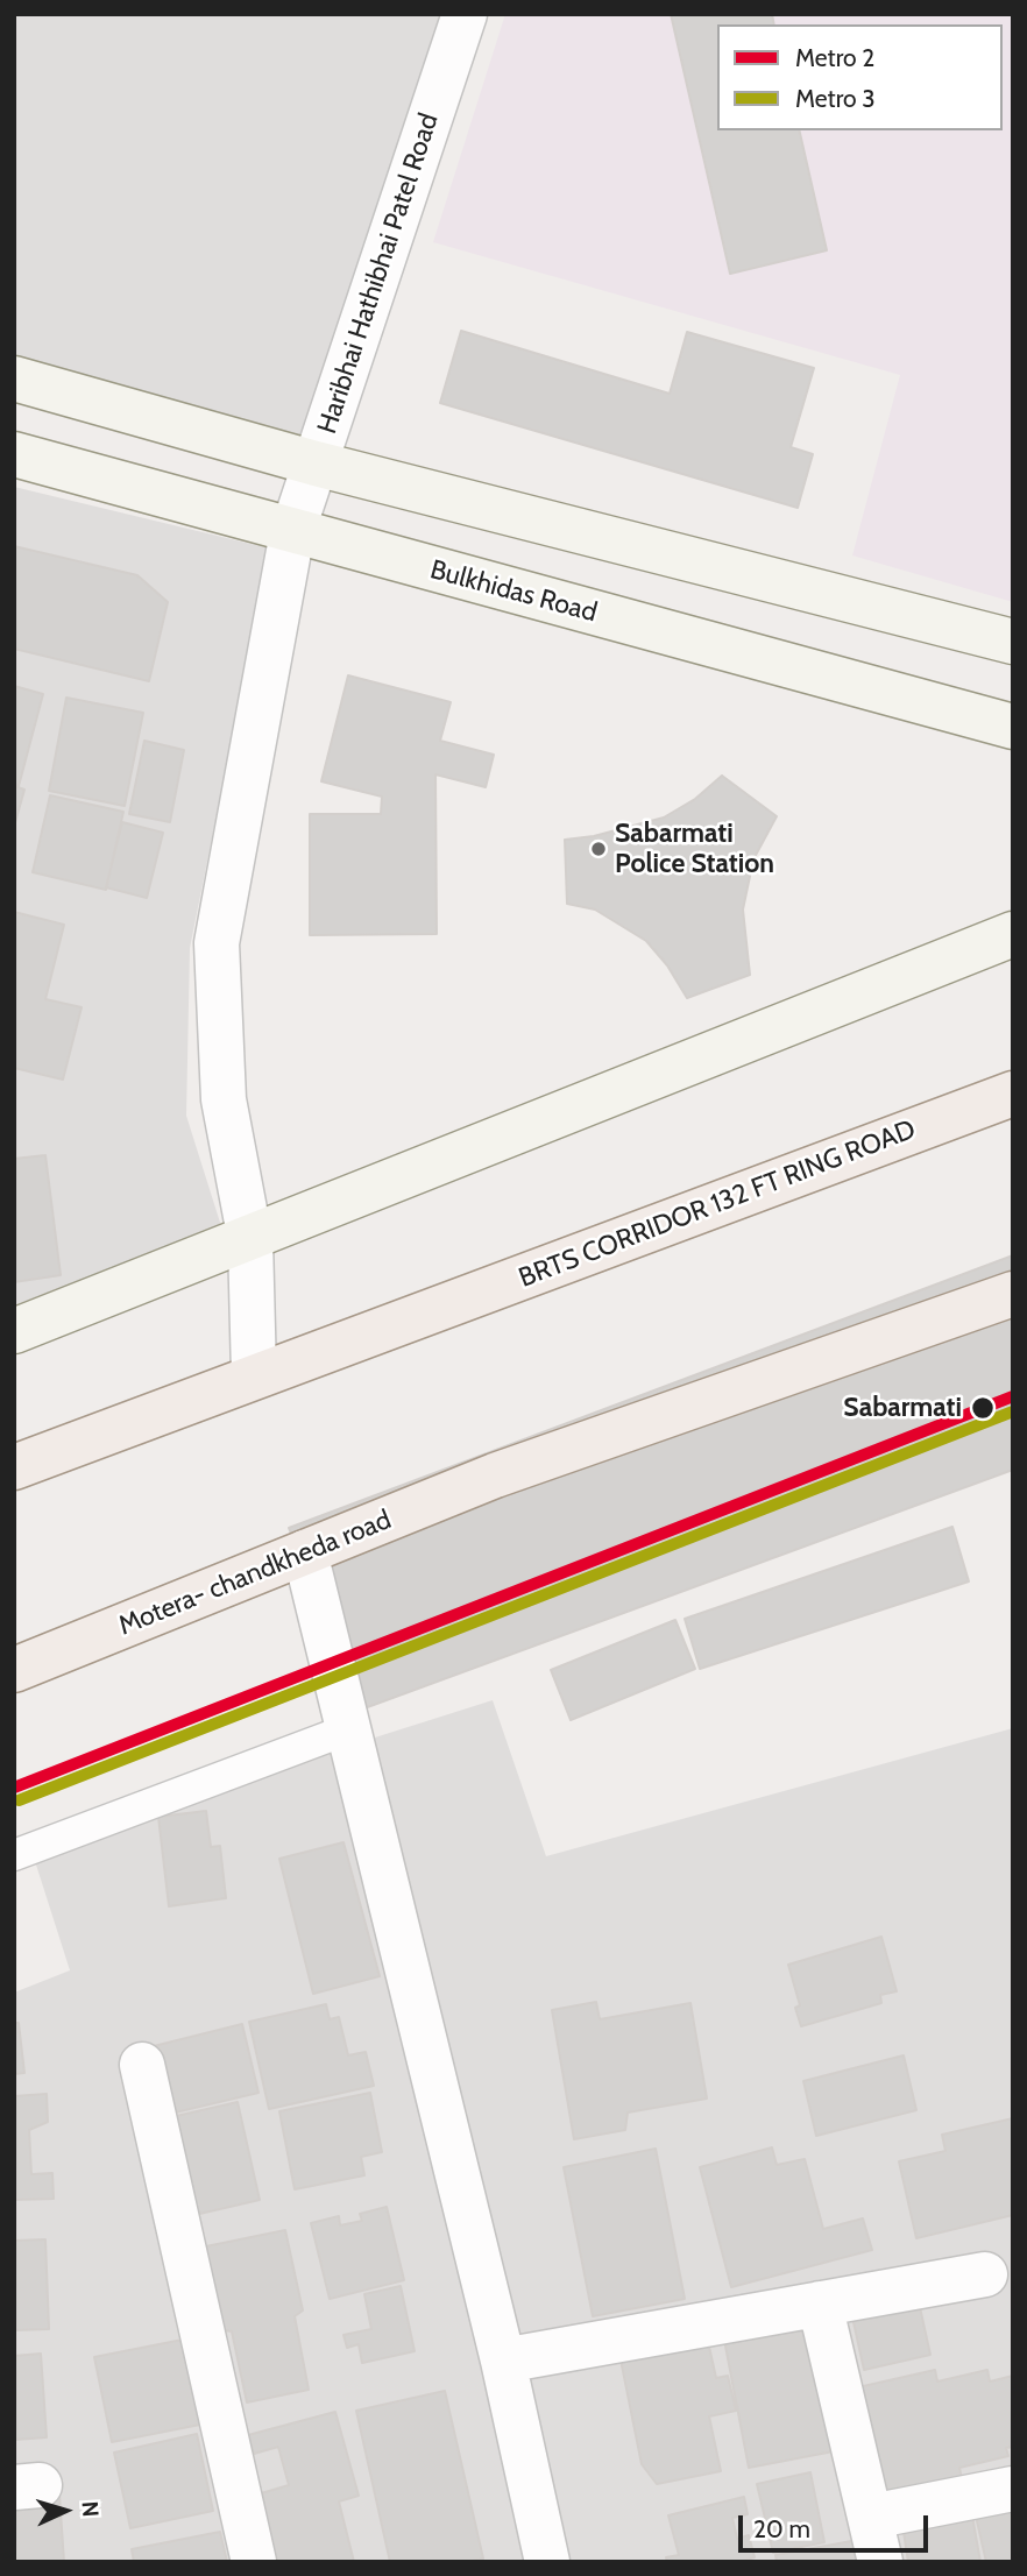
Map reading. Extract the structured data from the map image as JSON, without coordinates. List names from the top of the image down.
{
  "streets": {
    "main road": ["BRTS CORRIDOR 132 FT RING ROAD", "Motera- chandkheda road"],
    "street": ["Haribhai Hathibhai Patel Road", "Bulkhidas Road"]
  },
  "crossings": [
    ["Haribhai Hathibhai Patel Road", "Bulkhidas Road"],
    ["Haribhai Hathibhai Patel Road", "BRTS CORRIDOR 132 FT RING ROAD"]
  ],
  "places": ["Sabarmati Police Station", "Sabarmati"],
  "lines": ["metro line 2", "metro line 3"],
  "legend": ["Metro 2", "Metro 3"],
  "scale_bar": "20 m",
  "north": "right"
}
